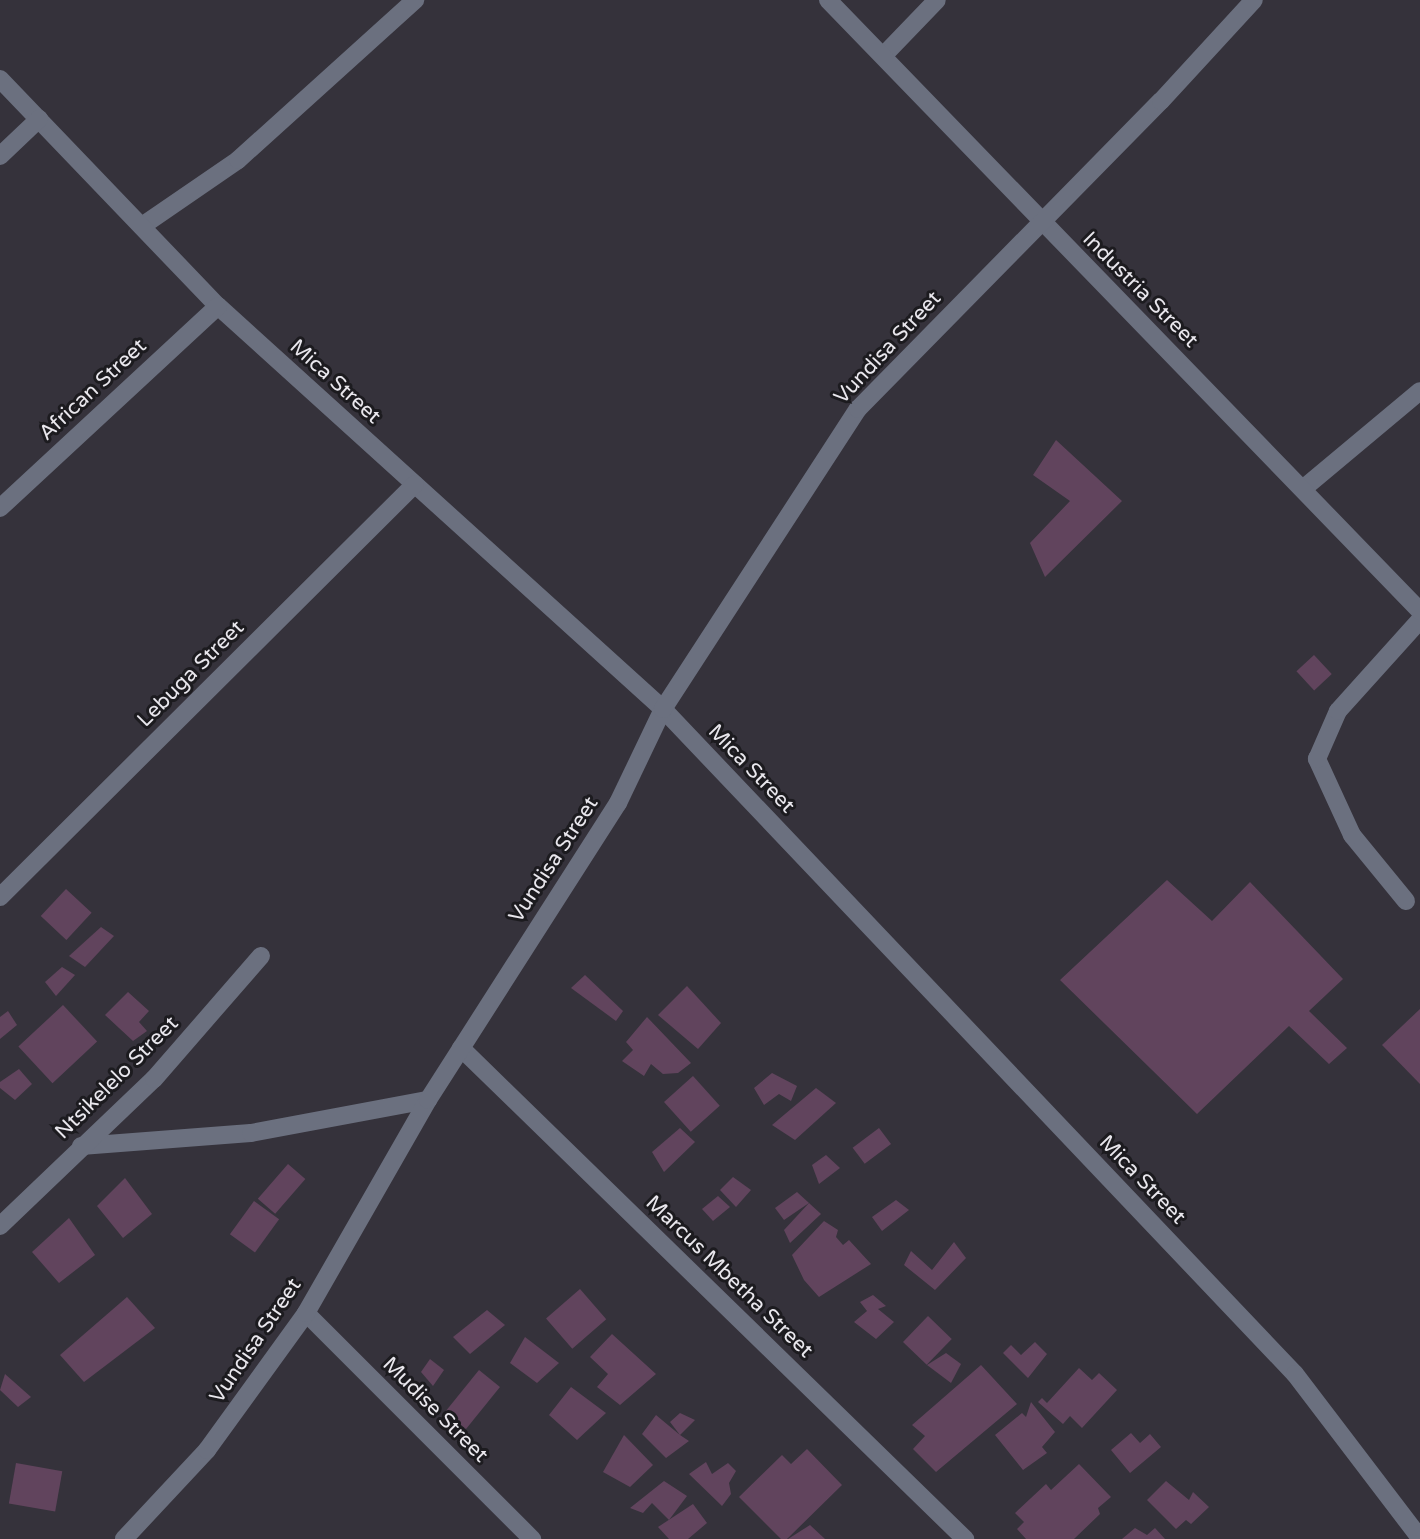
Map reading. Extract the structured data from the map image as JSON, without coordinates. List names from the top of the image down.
{
  "streets": {
    "street": [
      "Industria Street",
      "Vundisa Street",
      "Mica Street",
      "African Street",
      "Lebuga Street",
      "Ntsikelelo Street",
      "Marcus Mbetha Street",
      "Mudise Street"
    ]
  },
  "crossings": [
    ["Industria Street", "Vundisa Street"],
    ["Vundisa Street", "Mica Street"],
    ["Vundisa Street", "Marcus Mbetha Street"],
    ["Vundisa Street", "Mudise Street"],
    ["Mica Street", "African Street"],
    ["Mica Street", "Lebuga Street"]
  ]
}
